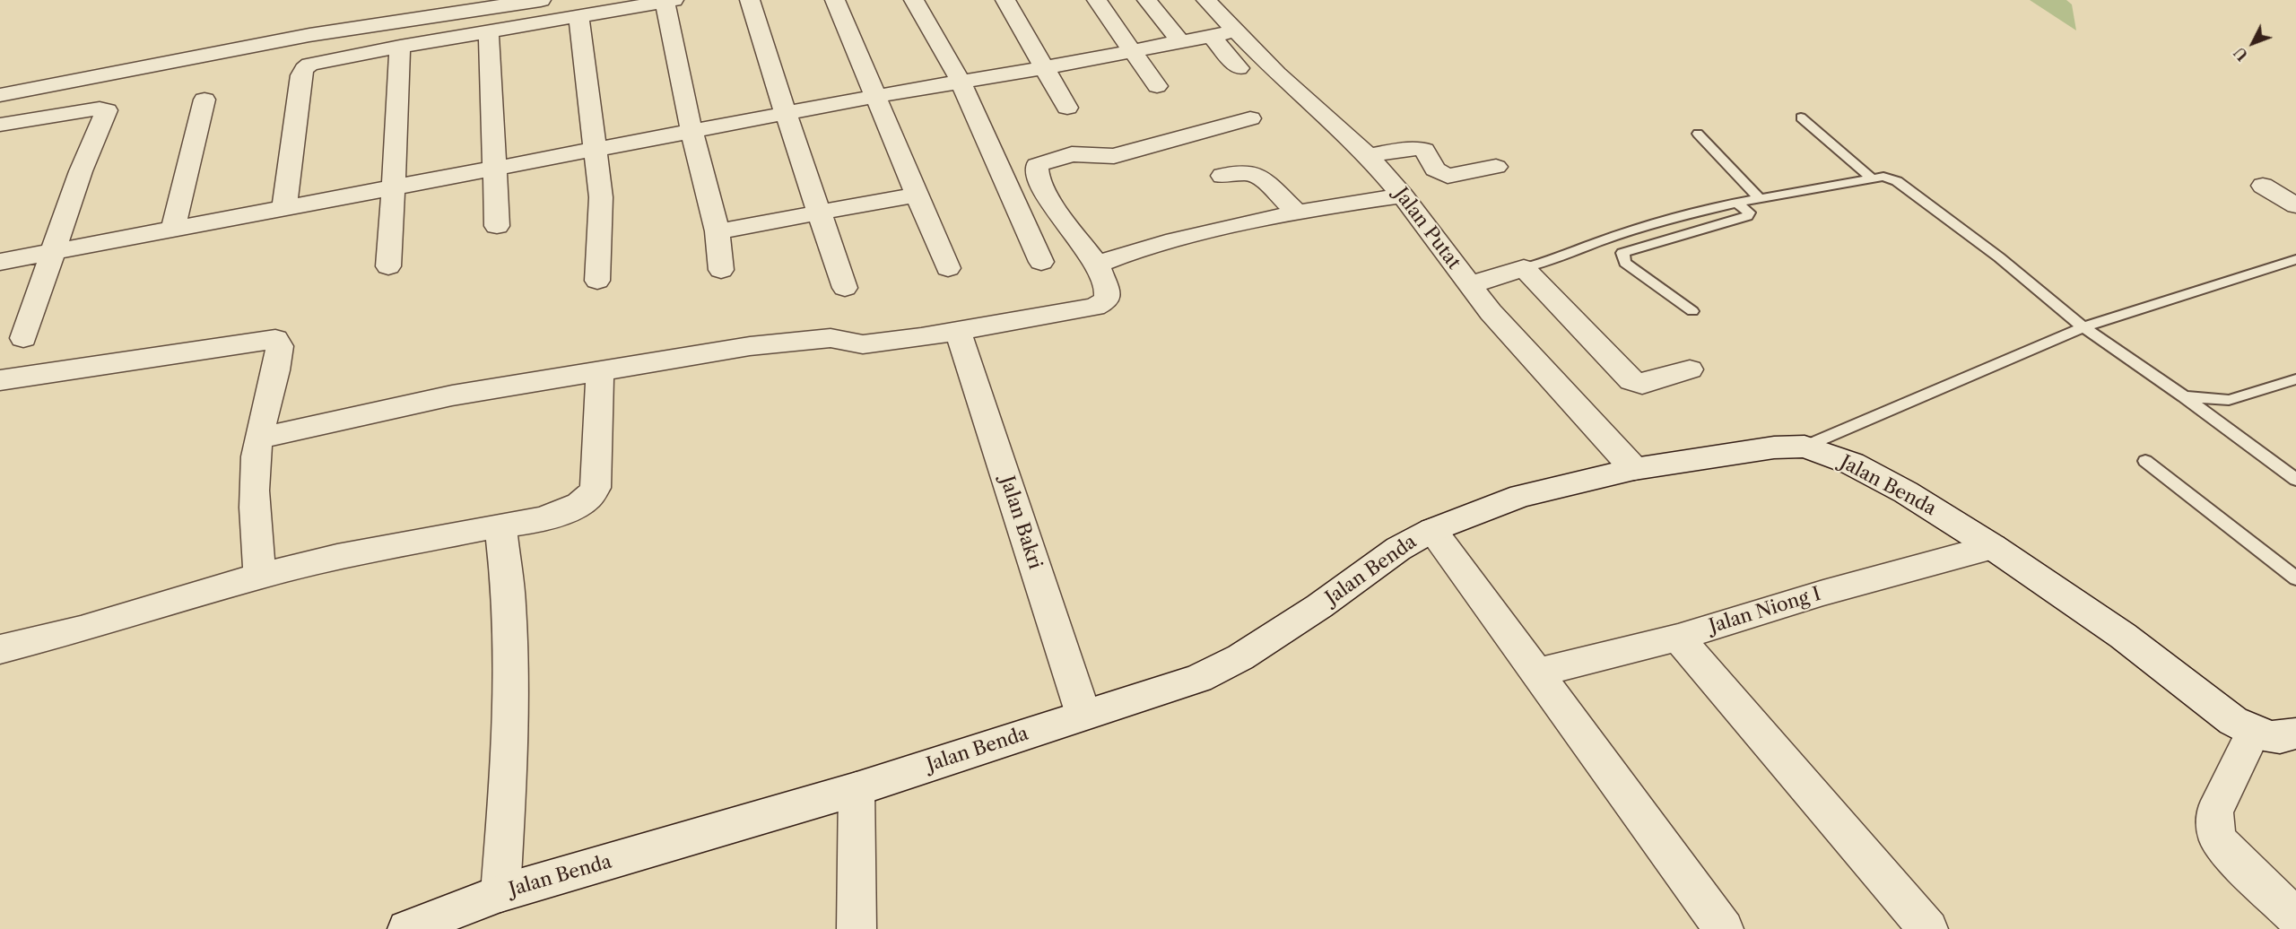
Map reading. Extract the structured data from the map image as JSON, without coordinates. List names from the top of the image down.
{
  "streets": {
    "street": [
      "Jalan Putat",
      "Jalan Benda",
      "Jalan Bakri",
      "Jalan Niong I"
    ]
  },
  "crossings": [
    ["Jalan Putat", "Jalan Benda"],
    ["Jalan Benda", "Jalan Bakri"],
    ["Jalan Benda", "Jalan Niong I"]
  ],
  "north": "bottom left"
}
